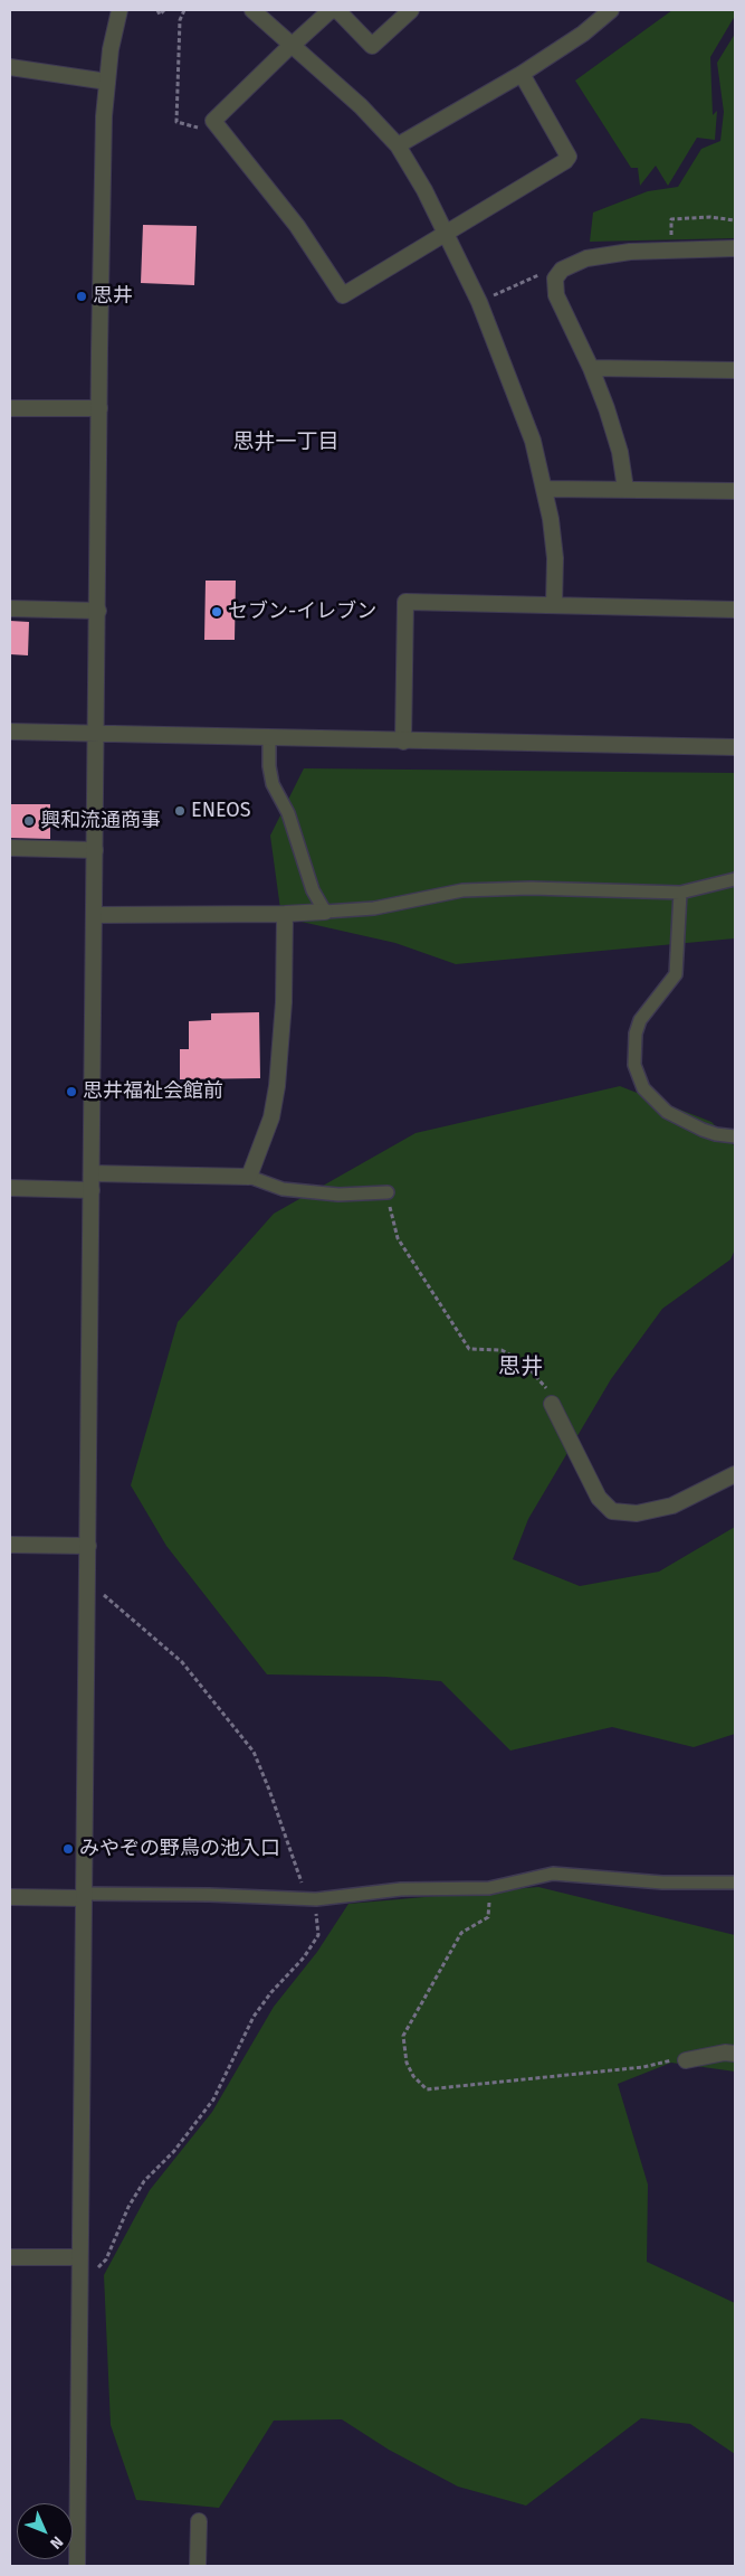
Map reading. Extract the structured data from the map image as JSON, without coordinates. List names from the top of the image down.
{
  "districts": ["思井一丁目", "思井"],
  "places": [
    "思井",
    "セブン-イレブン",
    "ENEOS",
    "興和流通商事",
    "思井福祉会館前",
    "みやぞの野鳥の池入口"
  ],
  "north": "bottom right"
}
